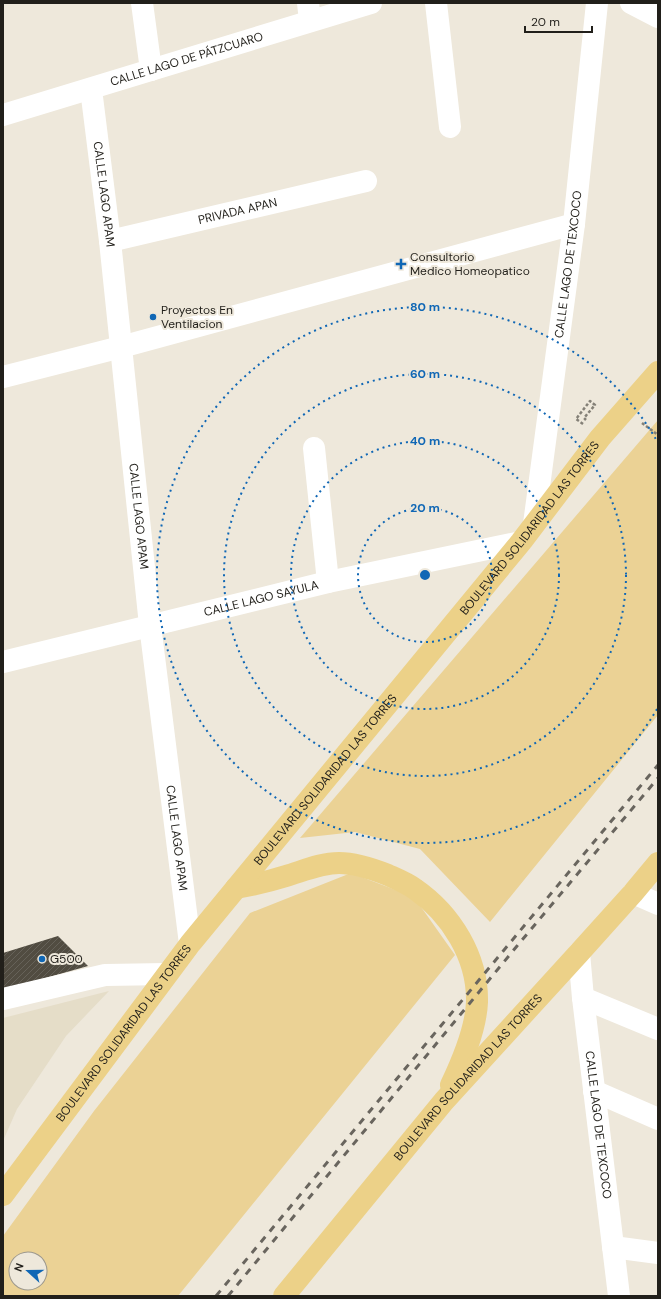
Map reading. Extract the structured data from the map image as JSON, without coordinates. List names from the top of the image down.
{
  "streets": {
    "main road": ["BOULEVARD SOLIDARIDAD LAS TORRES"],
    "street": [
      "CALLE LAGO DE PÁTZCUARO",
      "CALLE LAGO APAM",
      "PRIVADA APAN",
      "CALLE LAGO DE TEXCOCO",
      "CALLE LAGO SAYULA"
    ]
  },
  "crossings": [
    ["CALLE LAGO DE PÁTZCUARO", "CALLE LAGO APAM"],
    ["CALLE LAGO APAM", "PRIVADA APAN"],
    ["CALLE LAGO APAM", "BOULEVARD SOLIDARIDAD LAS TORRES"],
    ["CALLE LAGO APAM", "CALLE LAGO SAYULA"],
    ["CALLE LAGO DE TEXCOCO", "BOULEVARD SOLIDARIDAD LAS TORRES"],
    ["BOULEVARD SOLIDARIDAD LAS TORRES", "CALLE LAGO SAYULA"]
  ],
  "places": {
    "health": ["Consultorio Medico Homeopatico"],
    "other": ["Proyectos En Ventilacion", "G500"]
  },
  "scale_bar": "20 m",
  "north": "left",
  "rings": [
    "80 m",
    "60 m",
    "40 m",
    "20 m"
  ]
}
